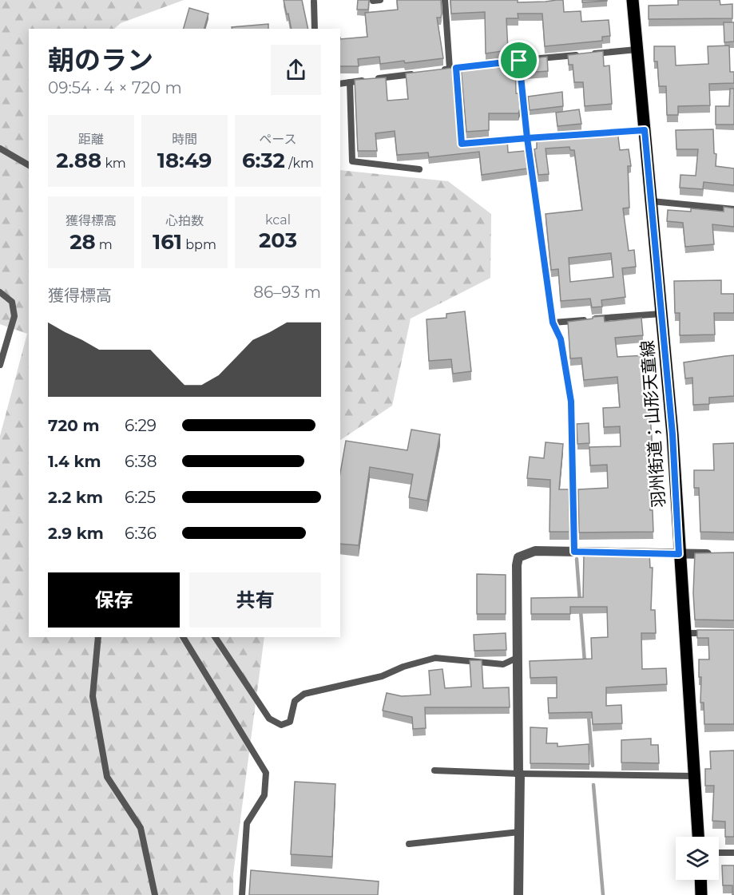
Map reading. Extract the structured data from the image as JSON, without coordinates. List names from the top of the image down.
{
  "streets": {
    "main road": ["羽州街道；山形天童線"]
  },
  "page": {
    "heading": ["朝のラン", "09:54 · 4 × 720 m"],
    "stats": [
      ["距離", "2.88 km"],
      ["時間", "18:49"],
      ["ペース", "6:32 /km"],
      ["獲得標高", "28 m"],
      ["心拍数", "161 bpm"],
      ["kcal", "203"]
    ],
    "chart": ["獲得標高", "86–93 m"],
    "list": [
      {
        "name": "720 m",
        "note": "6:29"
      },
      {
        "name": "1.4 km",
        "note": "6:38"
      },
      {
        "name": "2.2 km",
        "note": "6:25"
      },
      {
        "name": "2.9 km",
        "note": "6:36"
      }
    ],
    "buttons": ["保存", "共有"]
  }
}
